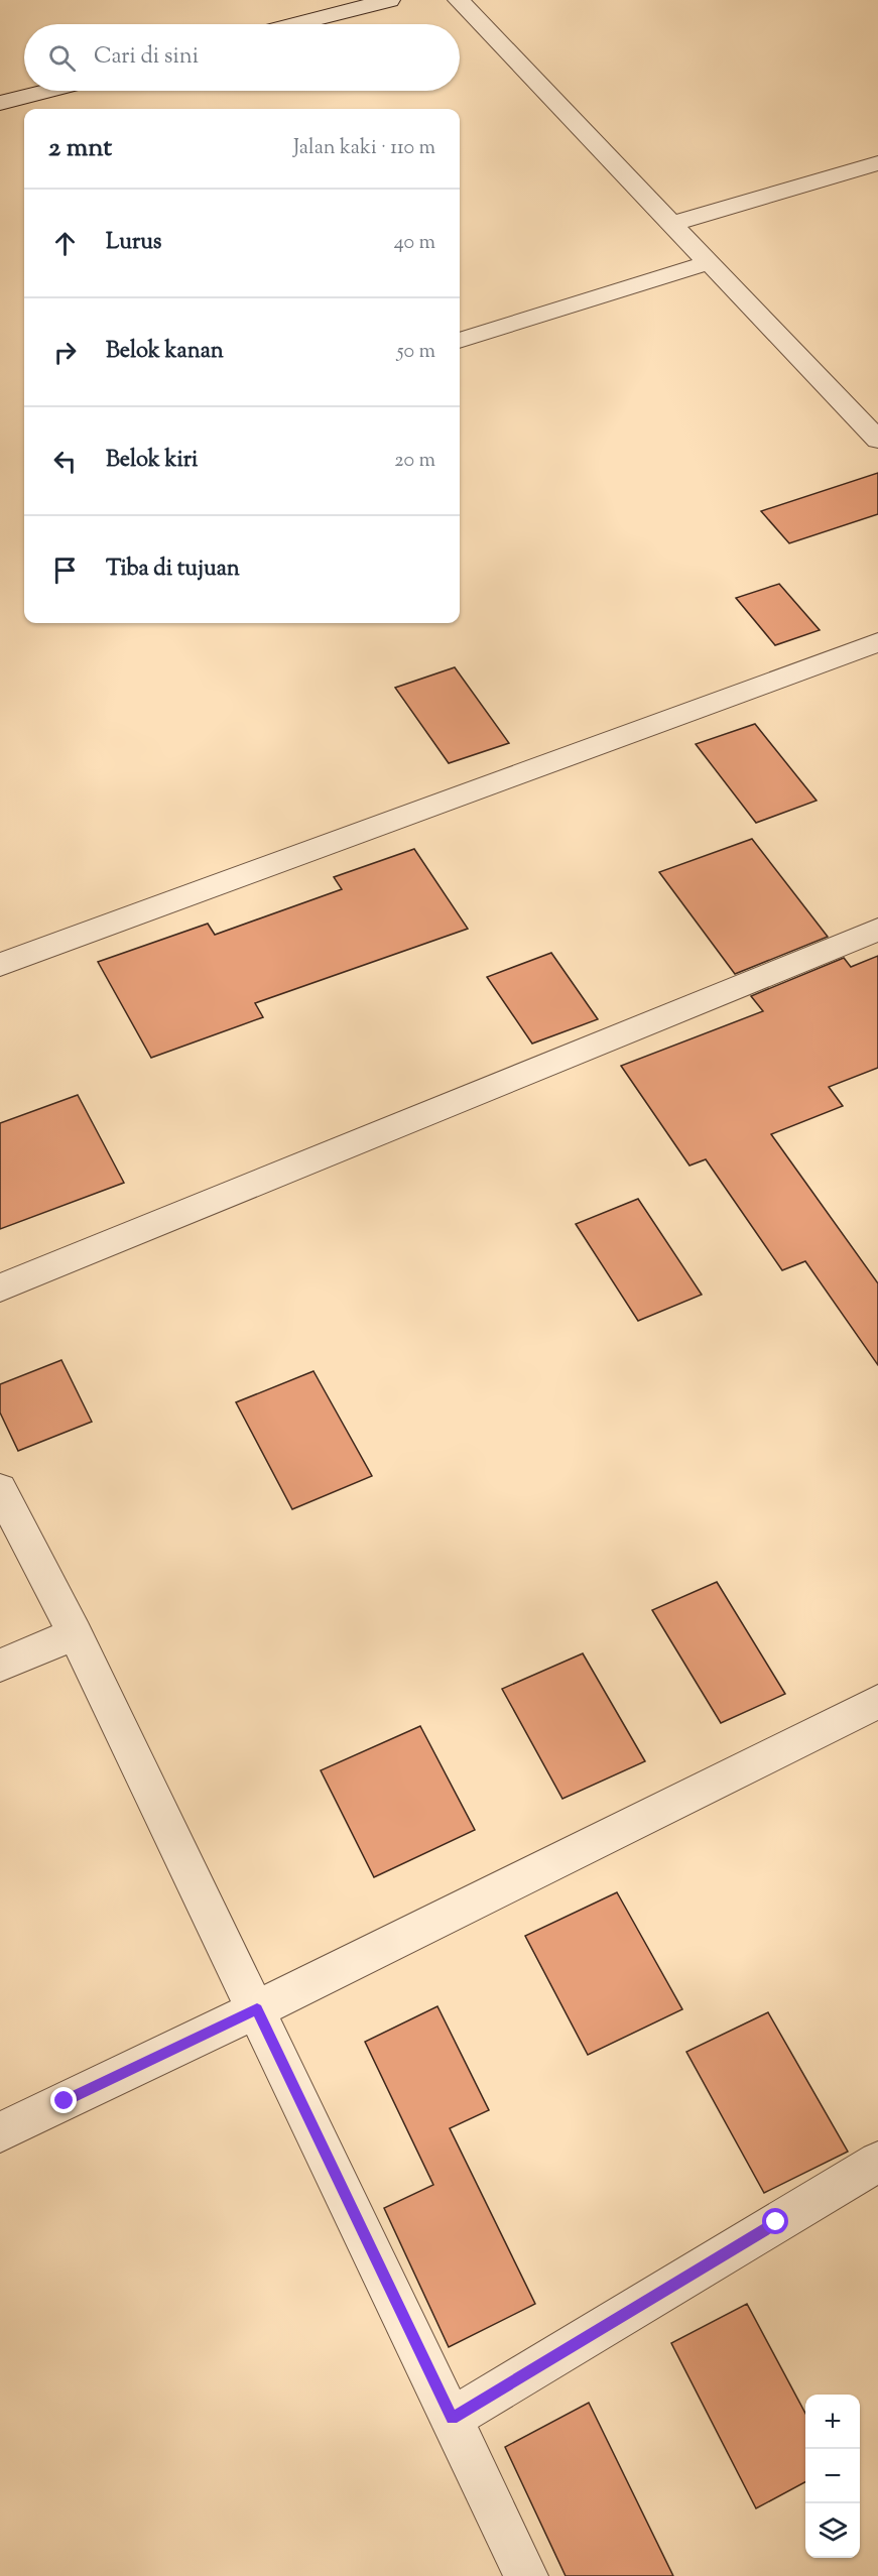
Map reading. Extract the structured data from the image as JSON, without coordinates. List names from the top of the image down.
{
  "page": {
    "search": "Cari di sini",
    "heading": ["2 mnt", "Jalan kaki · 110 m"],
    "list": [
      ["Lurus", "40 m"],
      ["Belok kanan", "50 m"],
      ["Belok kiri", "20 m"],
      "Tiba di tujuan"
    ],
    "map_buttons": ["+", "−"]
  }
}
